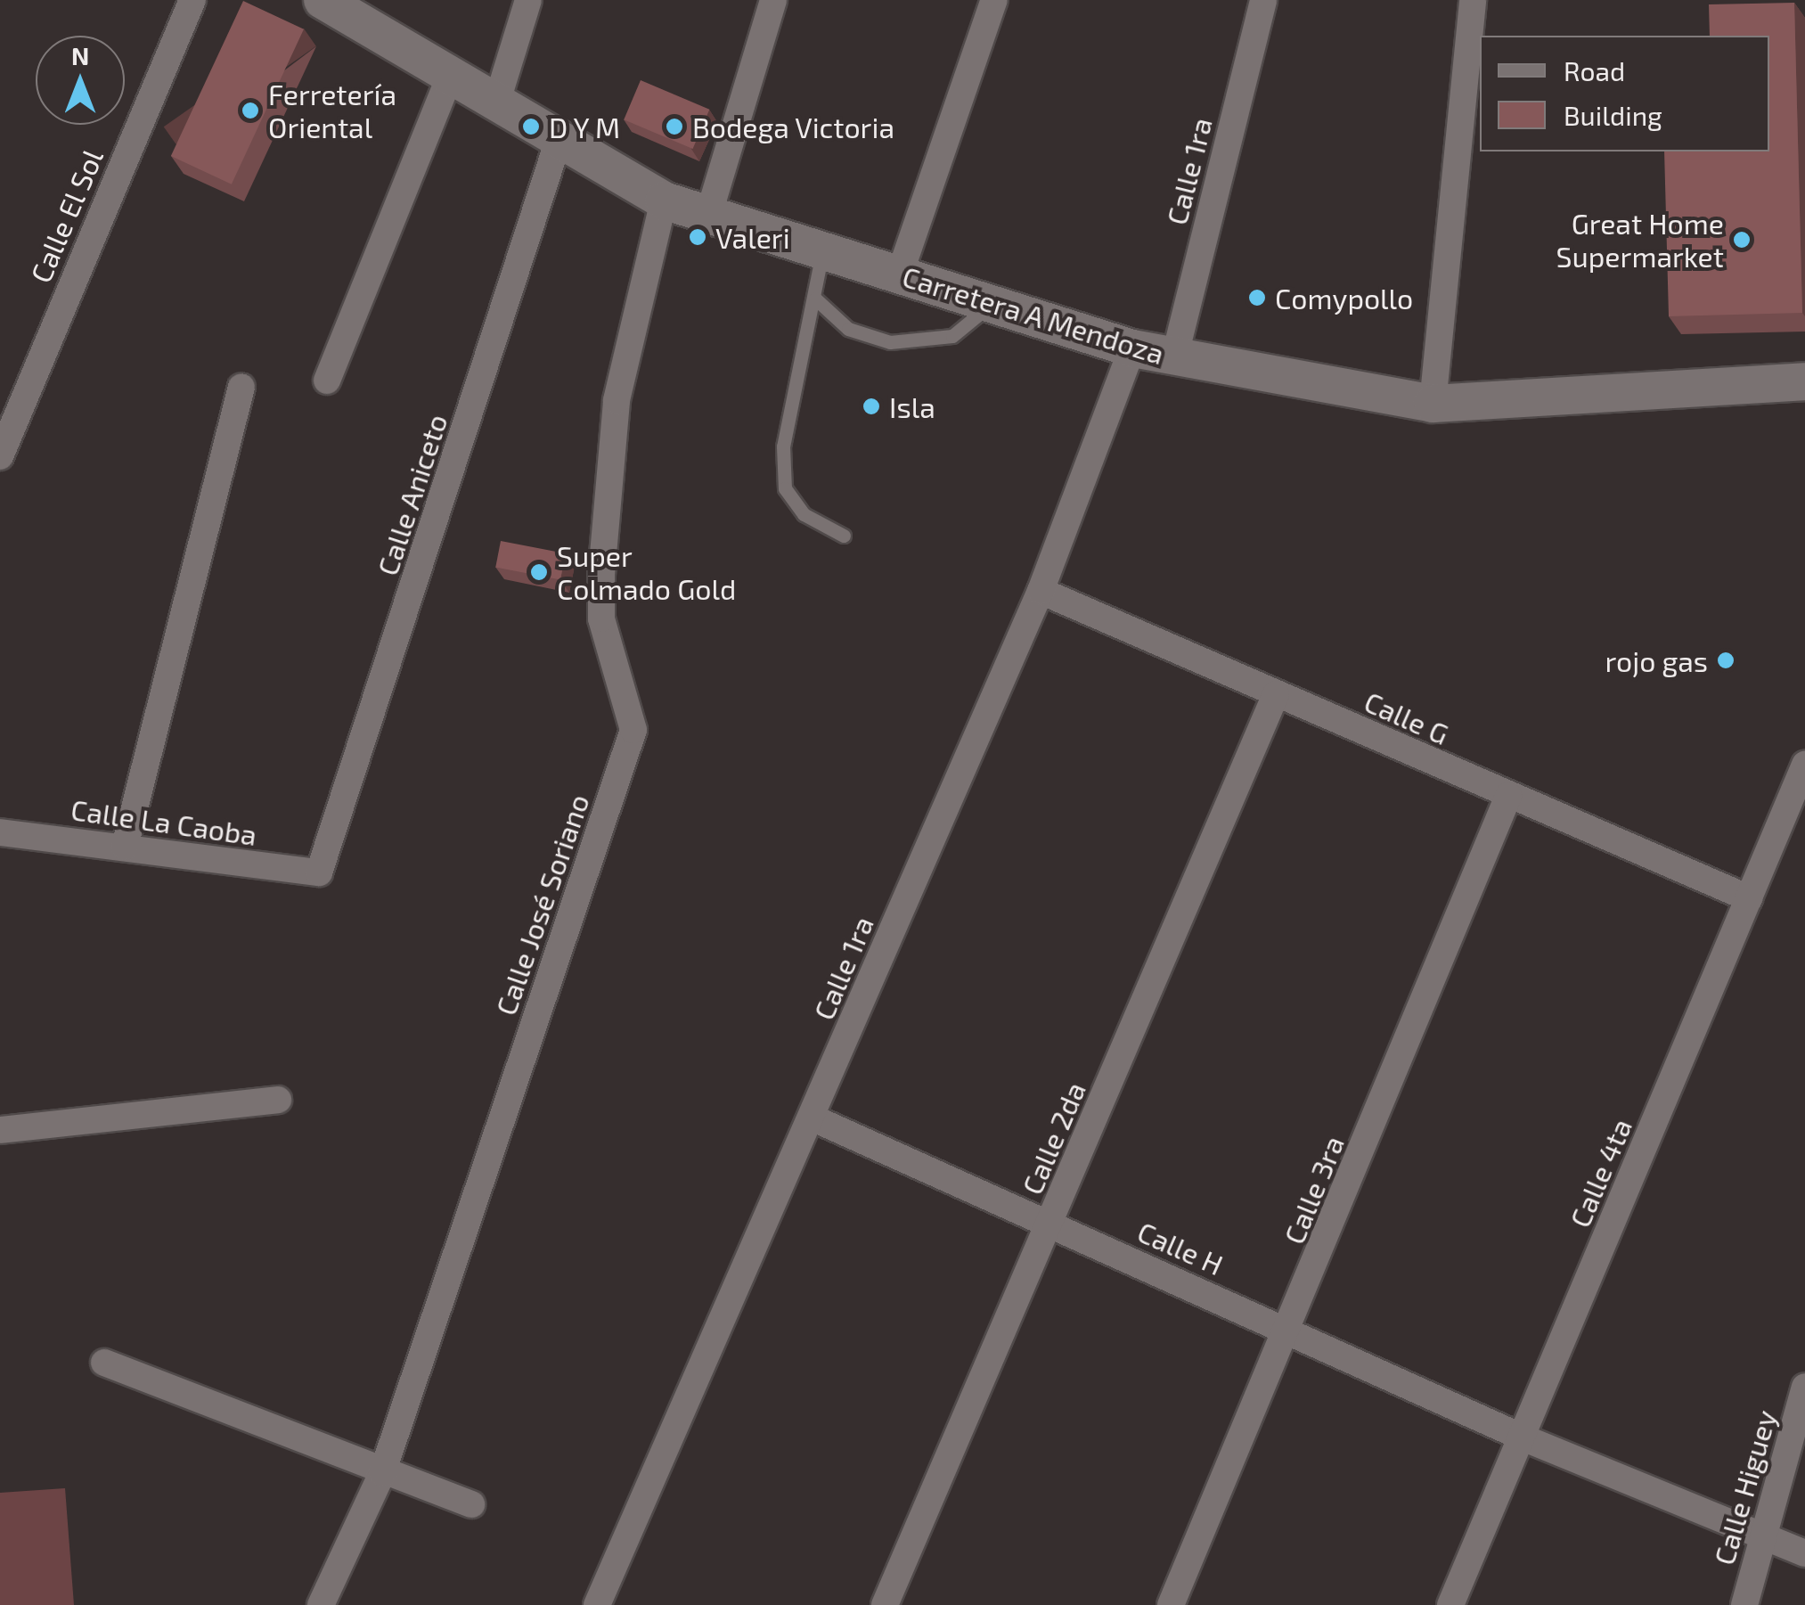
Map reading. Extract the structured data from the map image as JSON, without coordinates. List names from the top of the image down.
{
  "streets": {
    "street": [
      "Calle 1ra",
      "Calle El Sol",
      "Carretera A Mendoza",
      "Calle Aniceto",
      "Calle G",
      "Calle La Caoba",
      "Calle José Soriano",
      "Calle 2da",
      "Calle 4ta",
      "Calle 3ra",
      "Calle H",
      "Calle Higuey"
    ]
  },
  "crossings": [
    ["Calle 1ra", "Carretera A Mendoza"],
    ["Calle 1ra", "Calle G"],
    ["Calle 1ra", "Calle H"],
    ["Carretera A Mendoza", "Calle Aniceto"],
    ["Carretera A Mendoza", "Calle José Soriano"],
    ["Calle Aniceto", "Calle La Caoba"],
    ["Calle G", "Calle 2da"],
    ["Calle G", "Calle 4ta"],
    ["Calle G", "Calle 3ra"],
    ["Calle 2da", "Calle H"],
    ["Calle 4ta", "Calle H"],
    ["Calle 3ra", "Calle H"],
    ["Calle H", "Calle Higuey"]
  ],
  "places": [
    "Ferretería Oriental",
    "D Y M",
    "Bodega Victoria",
    "Valeri",
    "Great Home Supermarket",
    "Comypollo",
    "Isla",
    "Super Colmado Gold",
    "rojo gas"
  ],
  "legend": ["Road", "Building"],
  "north": "top"
}
